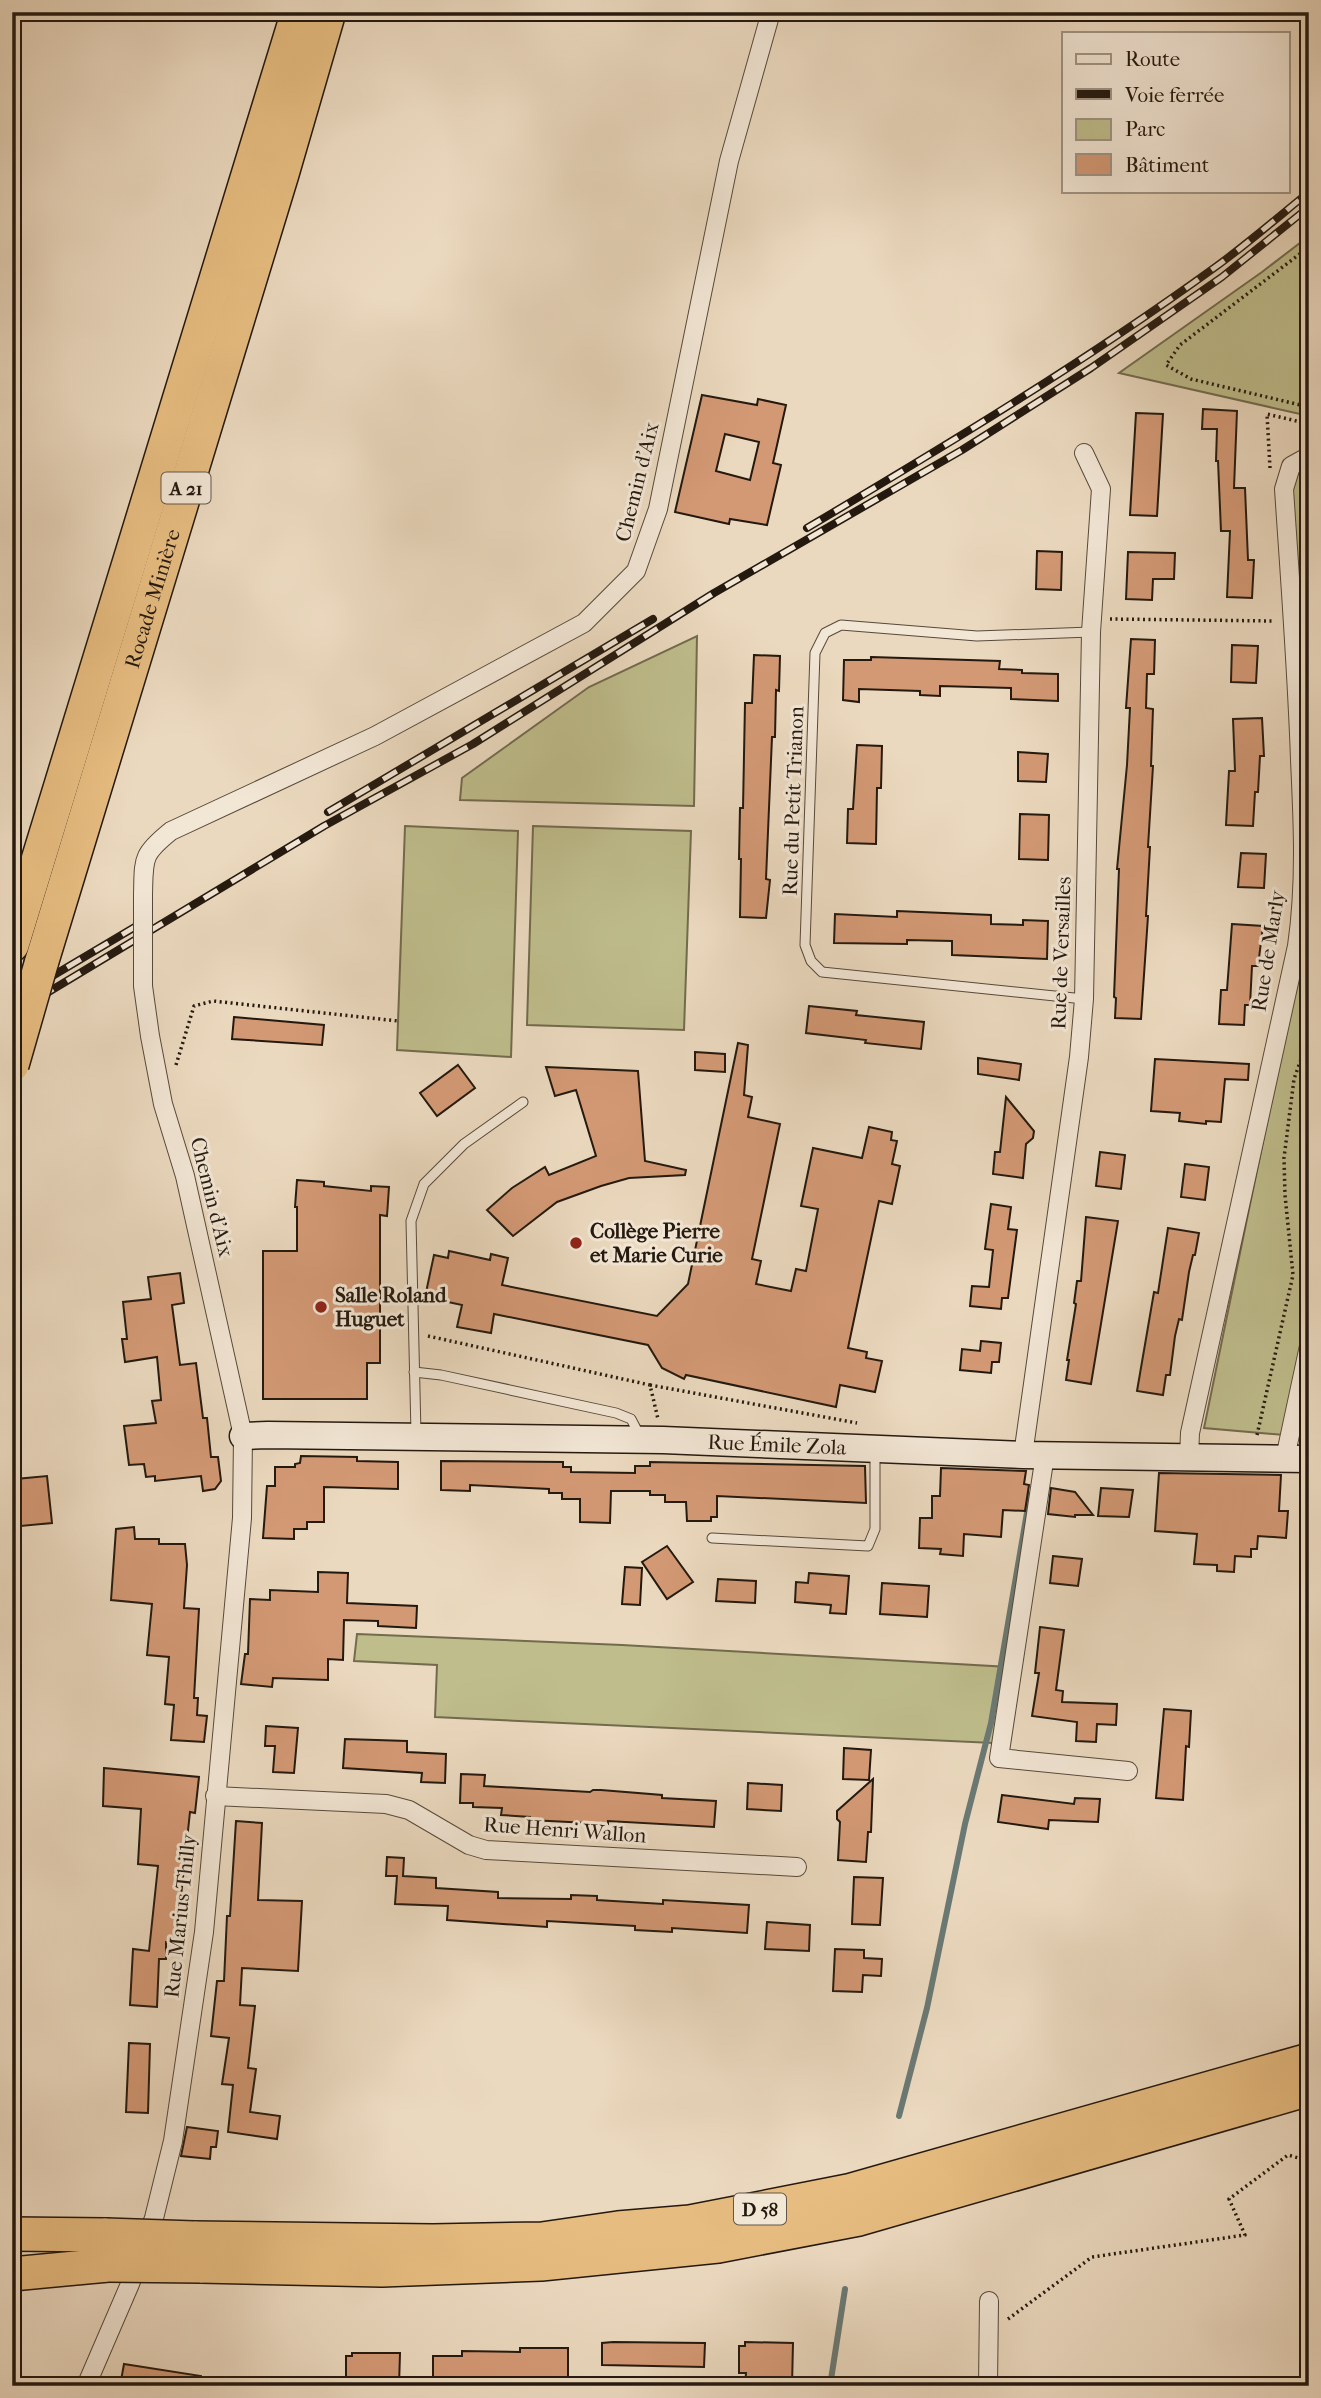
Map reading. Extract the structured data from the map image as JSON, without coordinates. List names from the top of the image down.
{
  "streets": {
    "highway": ["A 21", "Rocade Minière", "D 58"],
    "street": [
      "Chemin d'Aix",
      "Rue de Marly",
      "Rue de Versailles",
      "Rue Émile Zola",
      "Rue Henri Wallon",
      "Rue Marius Thilly"
    ],
    "lane": ["Rue du Petit Trianon"]
  },
  "crossings": [
    ["Chemin d'Aix", "Rue Émile Zola"],
    ["Chemin d'Aix", "Rue Marius Thilly"],
    ["Rue du Petit Trianon", "Rue de Versailles"],
    ["Rue de Marly", "Rue Émile Zola"],
    ["Rue de Versailles", "Rue Émile Zola"],
    ["Rue Émile Zola", "Rue Marius Thilly"],
    ["Rue Henri Wallon", "Rue Marius Thilly"]
  ],
  "places": ["Collège Pierre et Marie Curie", "Salle Roland Huguet"],
  "legend": [
    "Route",
    "Voie ferrée",
    "Parc",
    "Bâtiment"
  ]
}
